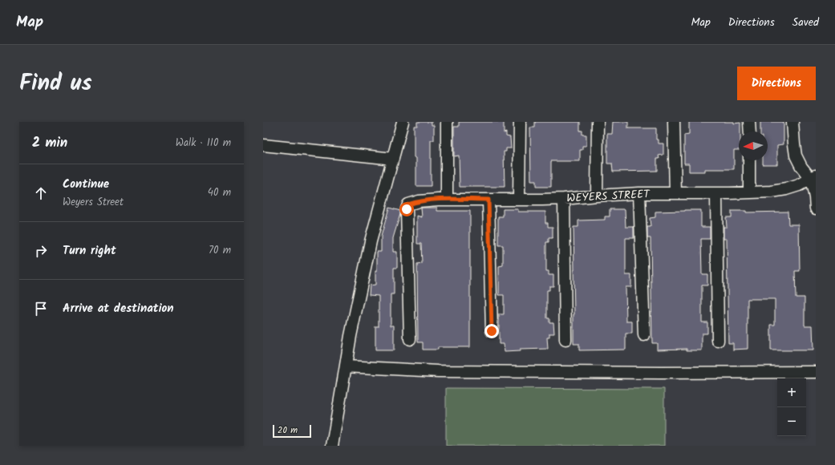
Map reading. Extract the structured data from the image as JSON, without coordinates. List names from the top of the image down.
{
  "streets": {
    "street": ["WEYERS STREET"]
  },
  "scale_bar": "20 m",
  "north": "left",
  "page": {
    "header": "Map",
    "nav": ["Map", "Directions", "Saved"],
    "title": "Find us",
    "buttons": "Directions",
    "heading": ["2 min", "Walk · 110 m"],
    "list": [
      ["Continue", "Weyers Street", "40 m"],
      ["Turn right", "70 m"],
      "Arrive at destination"
    ],
    "map_buttons": ["+", "−"],
    "scale": "20 m"
  }
}
